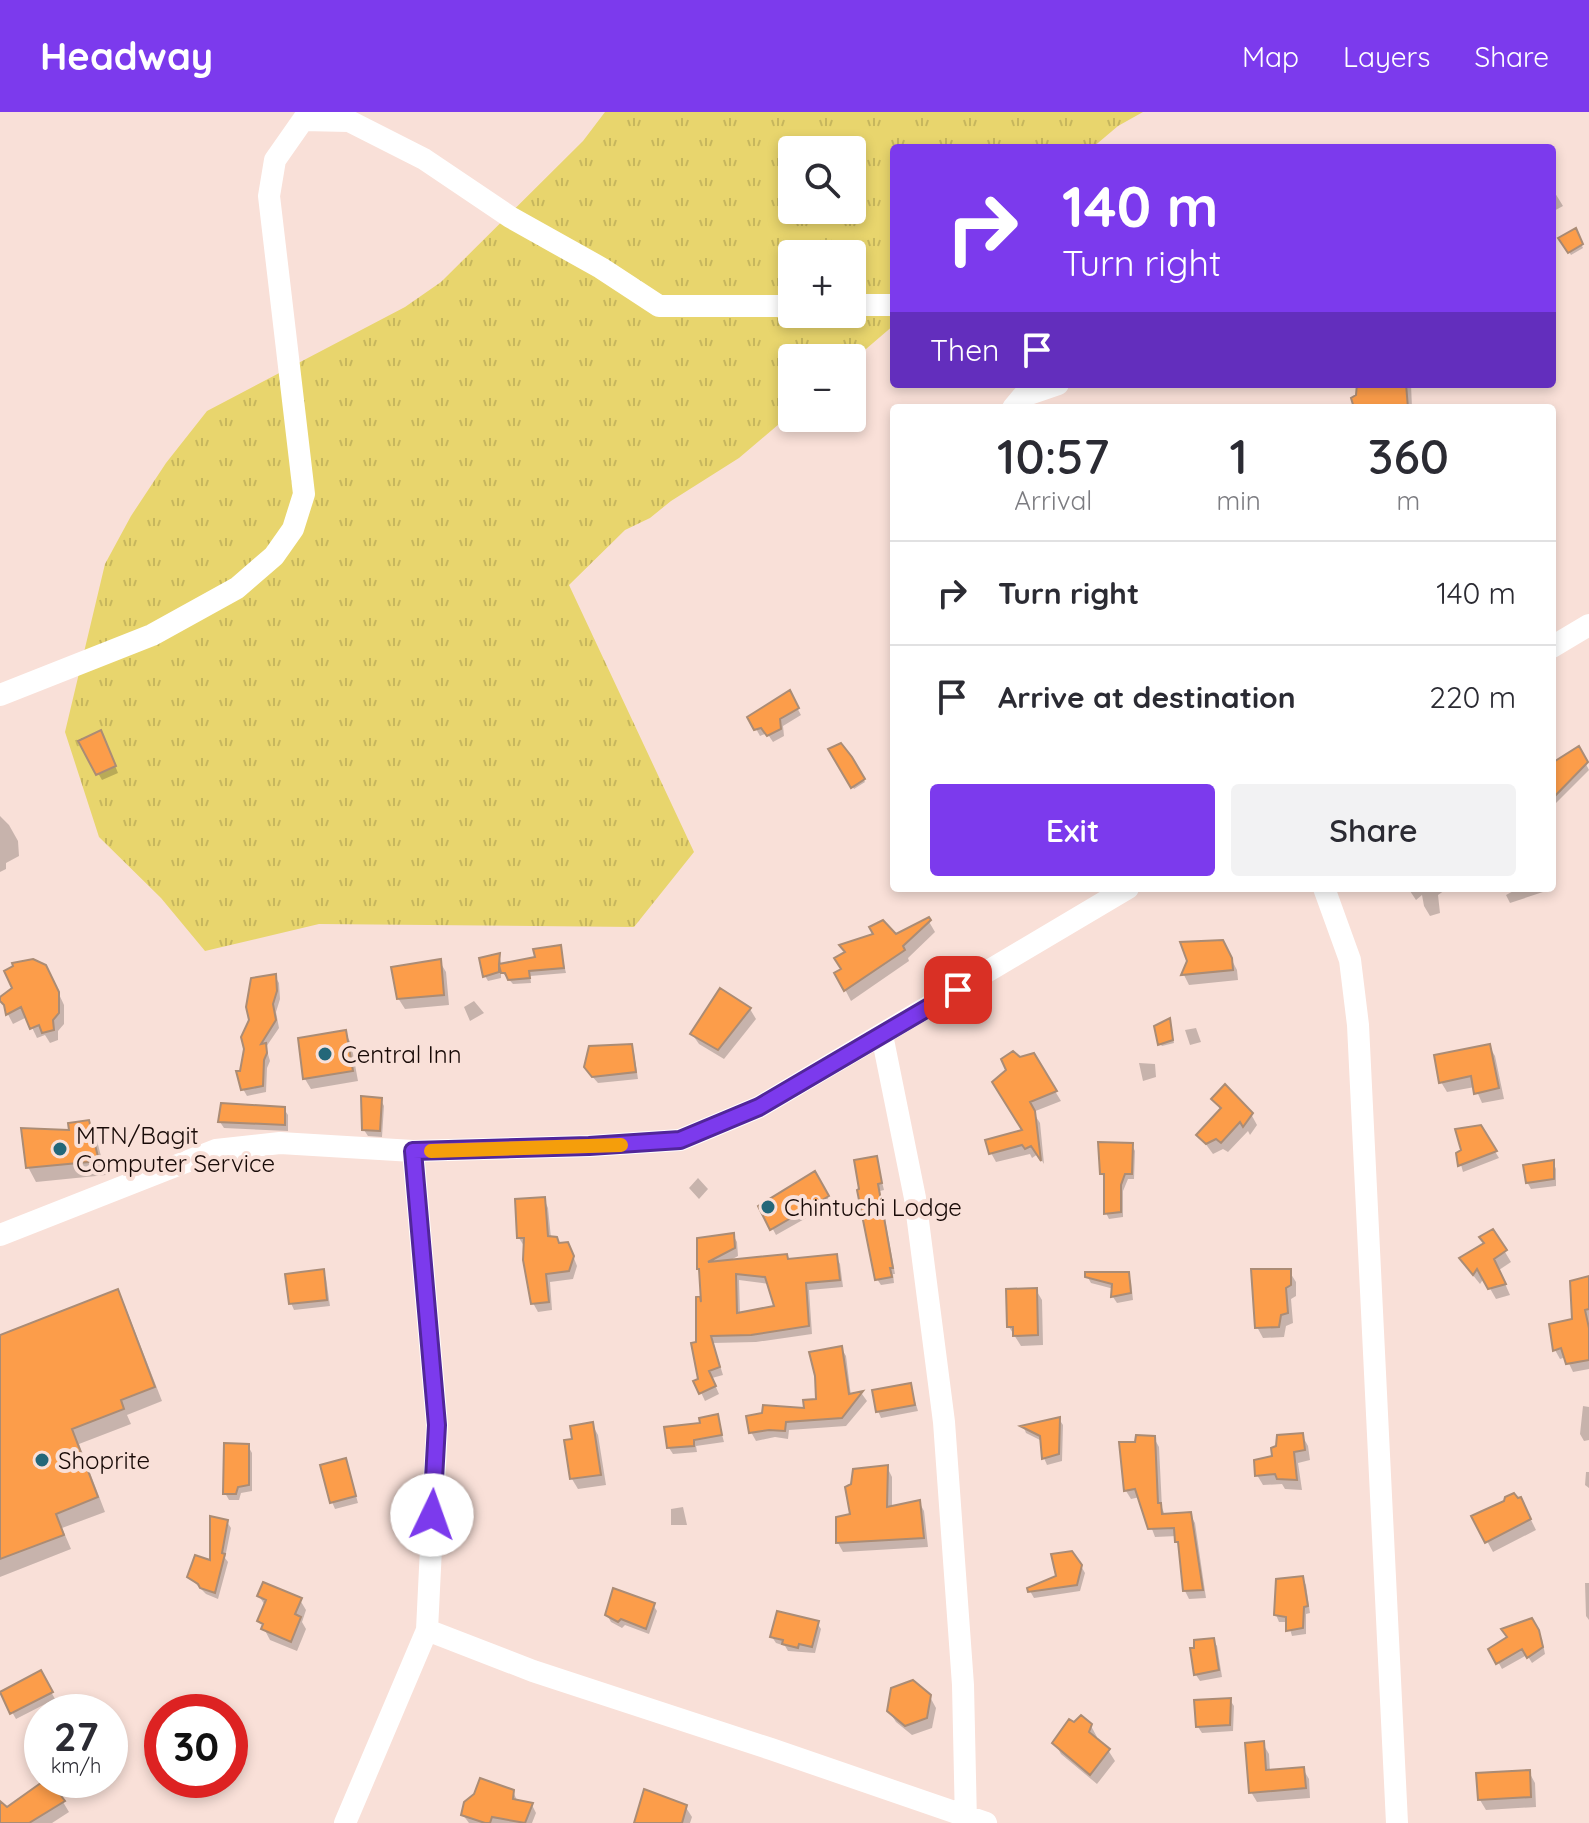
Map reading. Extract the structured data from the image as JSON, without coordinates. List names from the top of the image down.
{
  "places": [
    "Central Inn",
    "MTN/Bagit Computer Service",
    "Chintuchi Lodge",
    "Shoprite"
  ],
  "page": {
    "header": "Headway",
    "nav": ["Map", "Layers", "Share"],
    "map_buttons": ["+", "−"],
    "turn": ["140 m", "Turn right"],
    "then": "Then",
    "eta": [
      "10:57",
      "Arrival",
      "1",
      "min",
      "360",
      "m"
    ],
    "list": [
      {
        "name": "Turn right",
        "value": "140 m"
      },
      {
        "name": "Arrive at destination",
        "value": "220 m"
      }
    ],
    "buttons": ["Exit", "Share"],
    "speed": "27 km/h",
    "limit": "30"
  }
}
